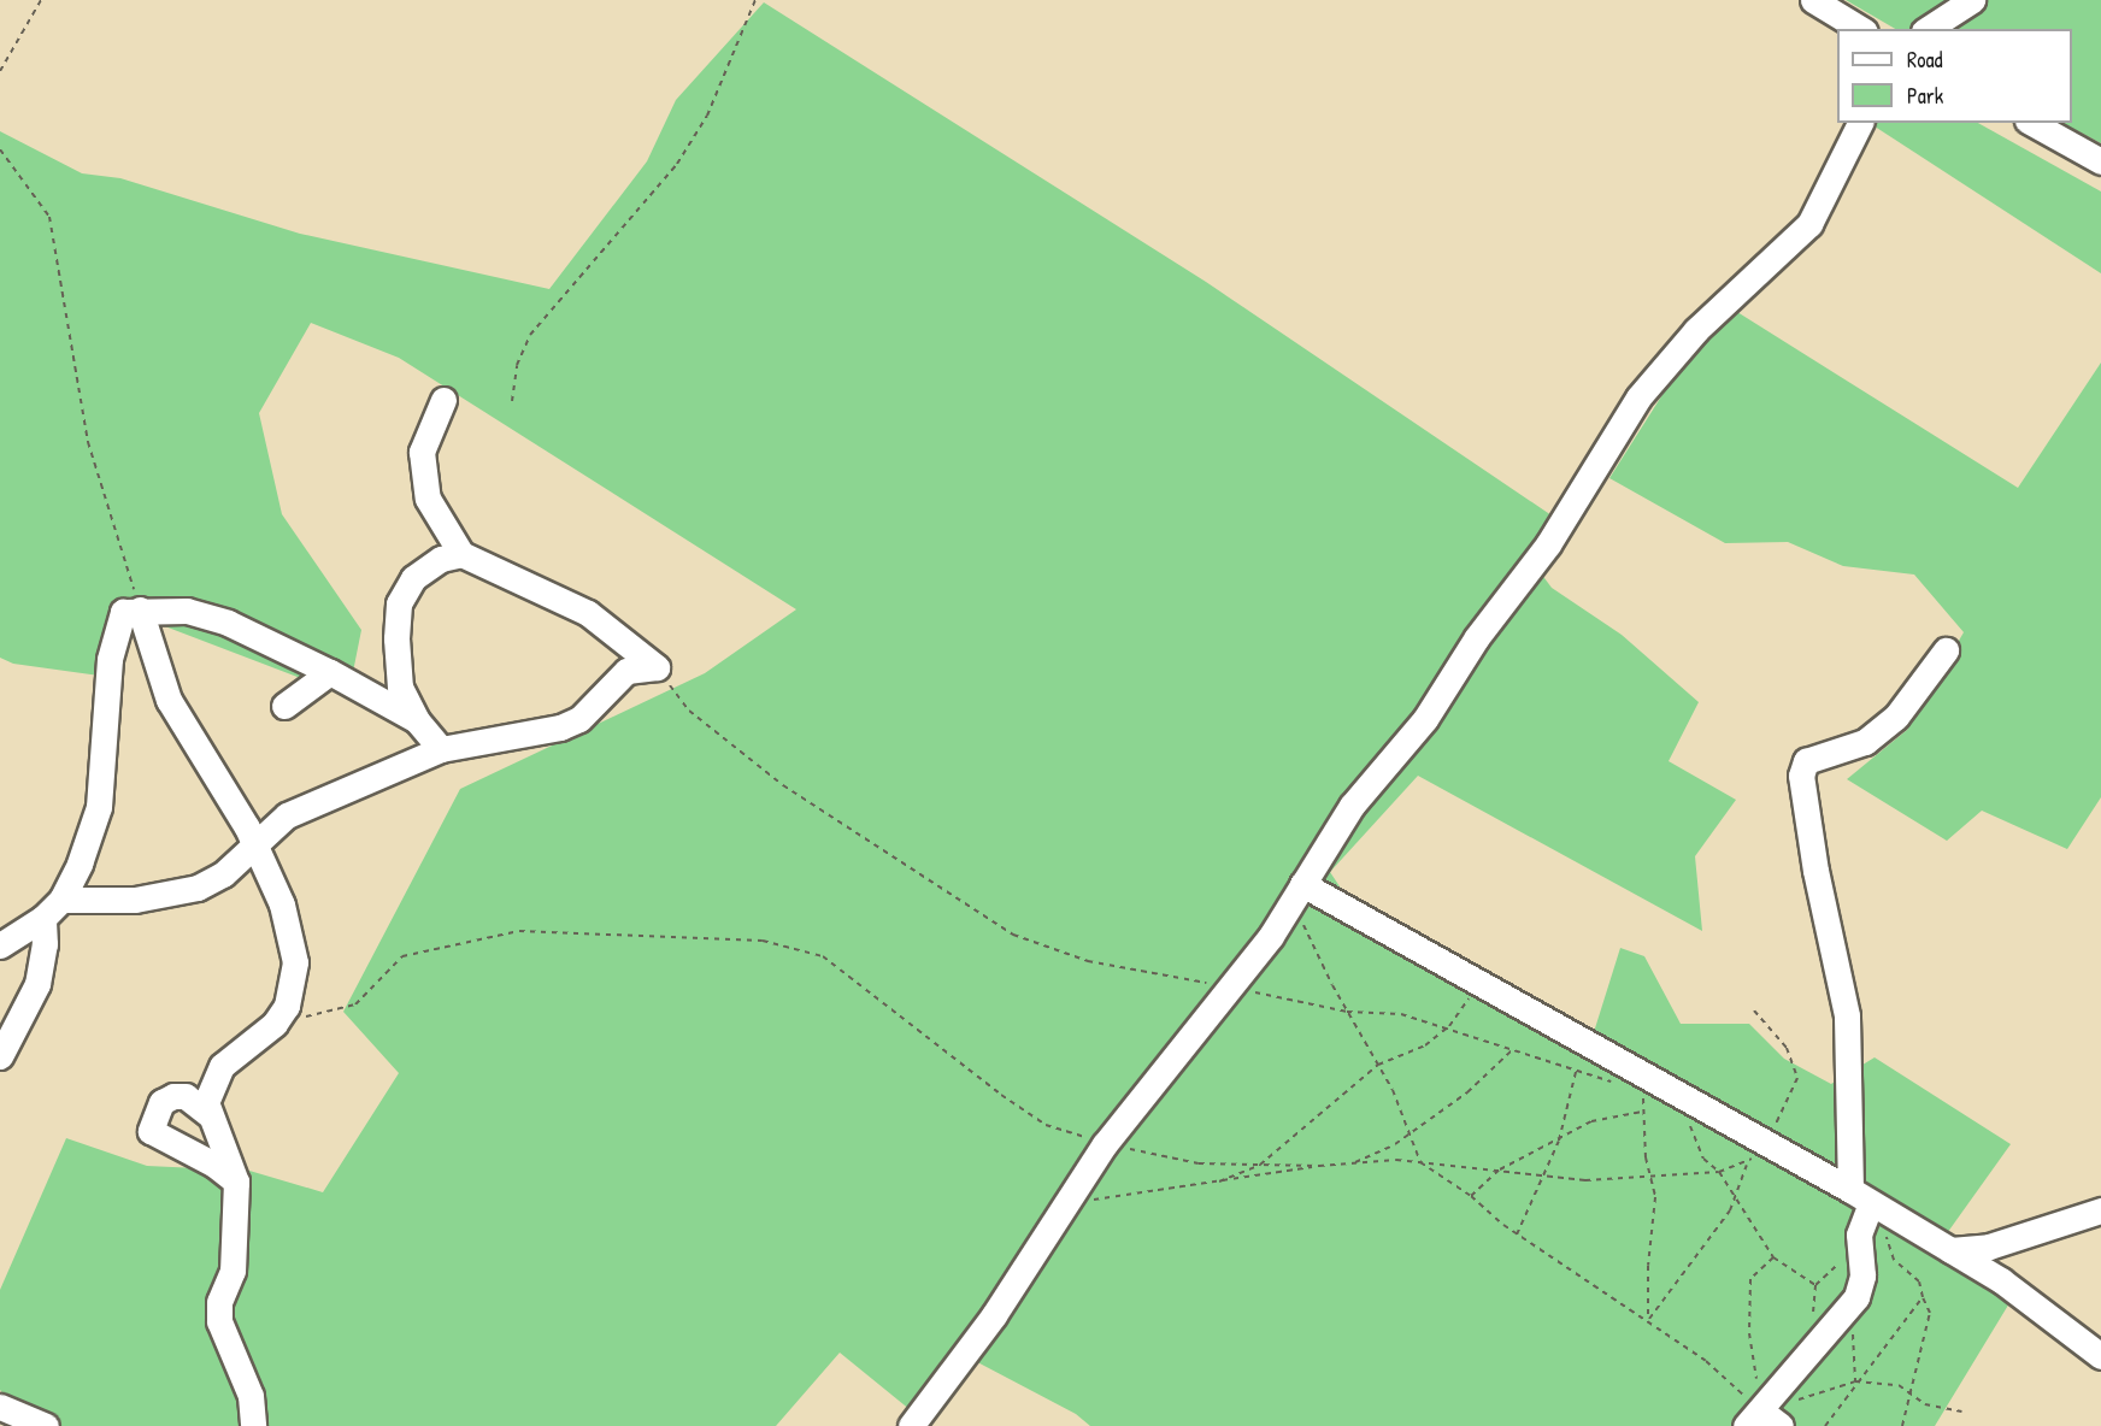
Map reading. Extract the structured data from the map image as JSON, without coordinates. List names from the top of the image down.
{
  "legend": ["Road", "Park"]
}
